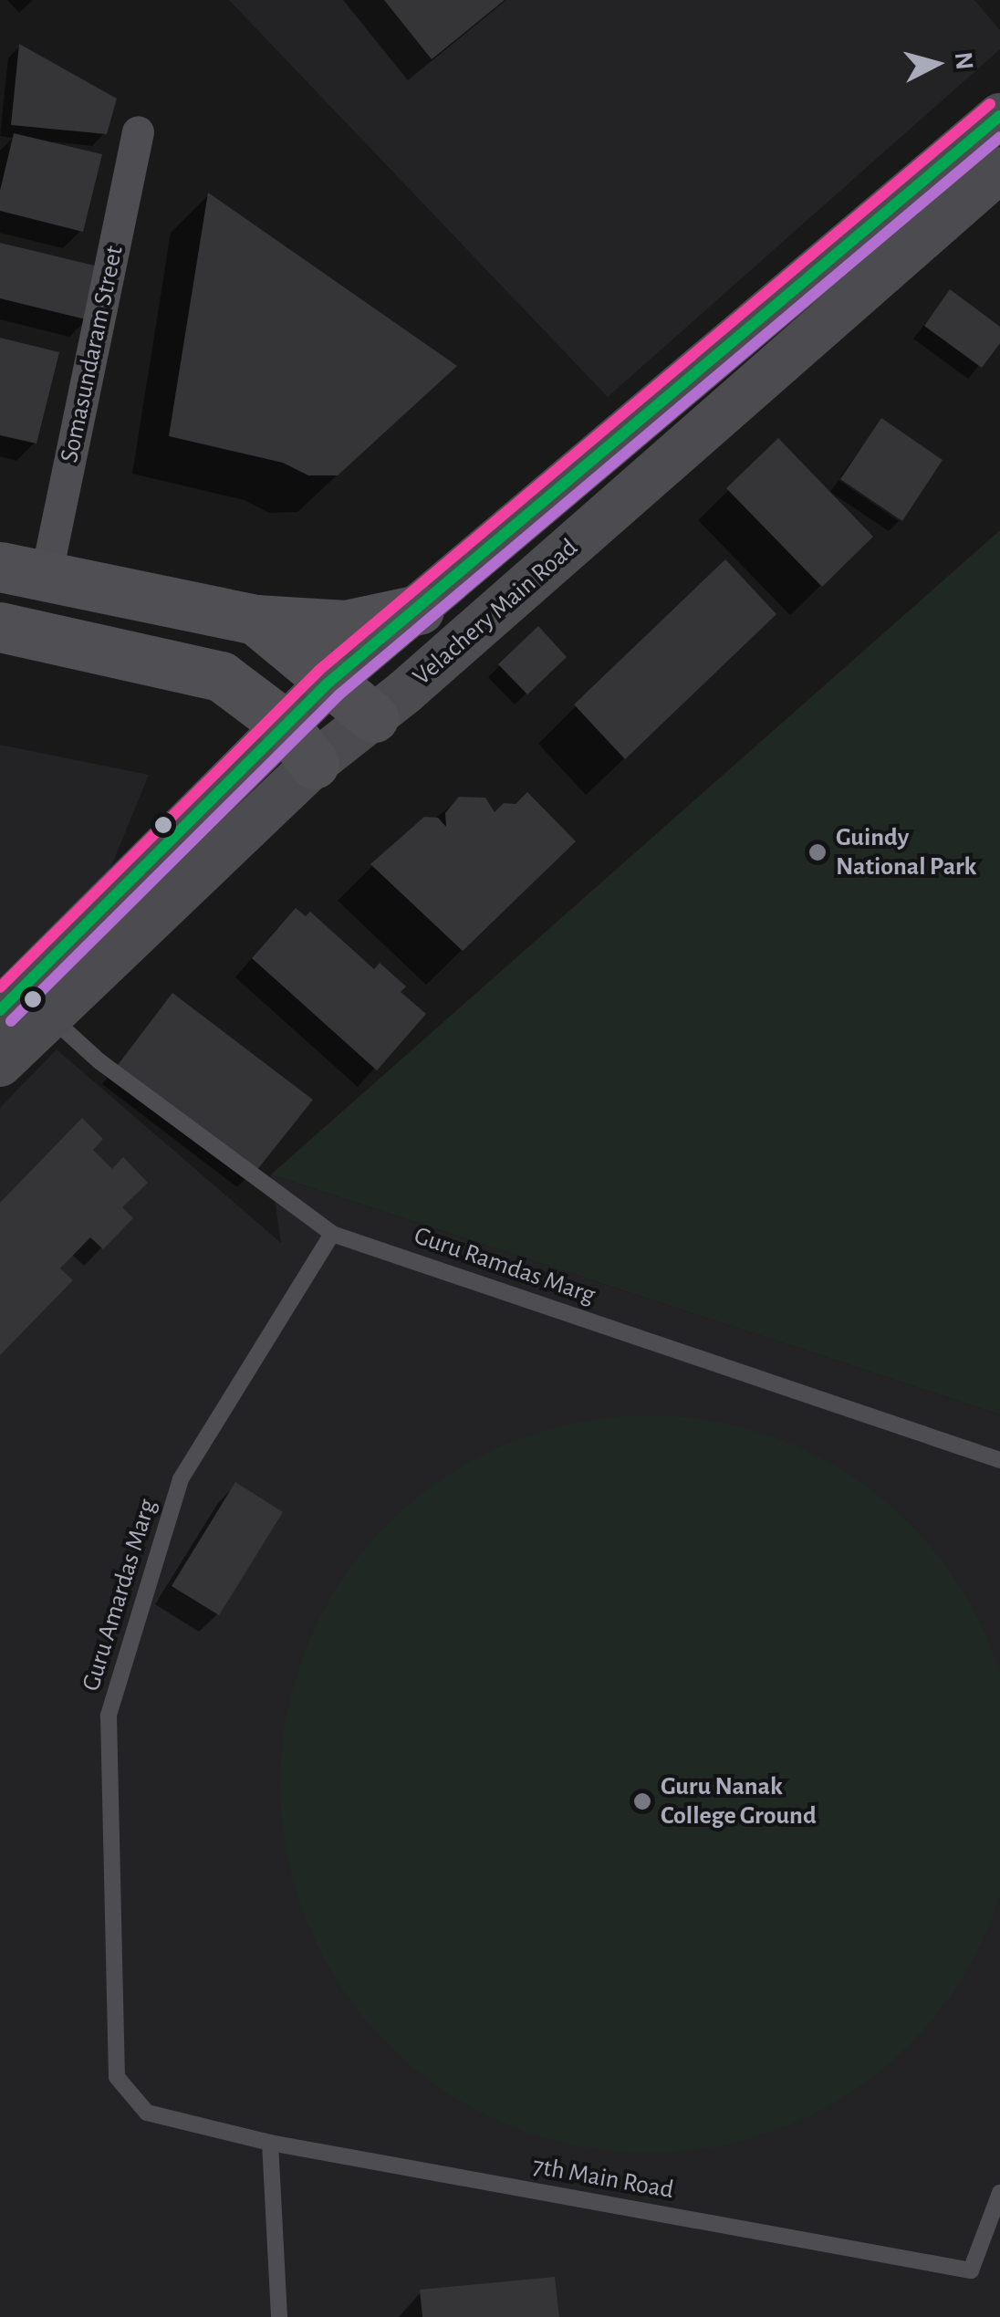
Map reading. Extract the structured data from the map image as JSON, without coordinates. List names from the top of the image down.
{
  "streets": {
    "main road": ["Velachery Main Road"],
    "street": ["Somasundaram Street"],
    "lane": ["Guru Ramdas Marg", "Guru Amardas Marg", "7th Main Road"]
  },
  "crossings": [
    ["Velachery Main Road", "Guru Ramdas Marg"],
    ["Guru Ramdas Marg", "Guru Amardas Marg"],
    ["Guru Amardas Marg", "7th Main Road"]
  ],
  "places": ["Guindy National Park", "Guru Nanak College Ground"],
  "north": "right"
}
